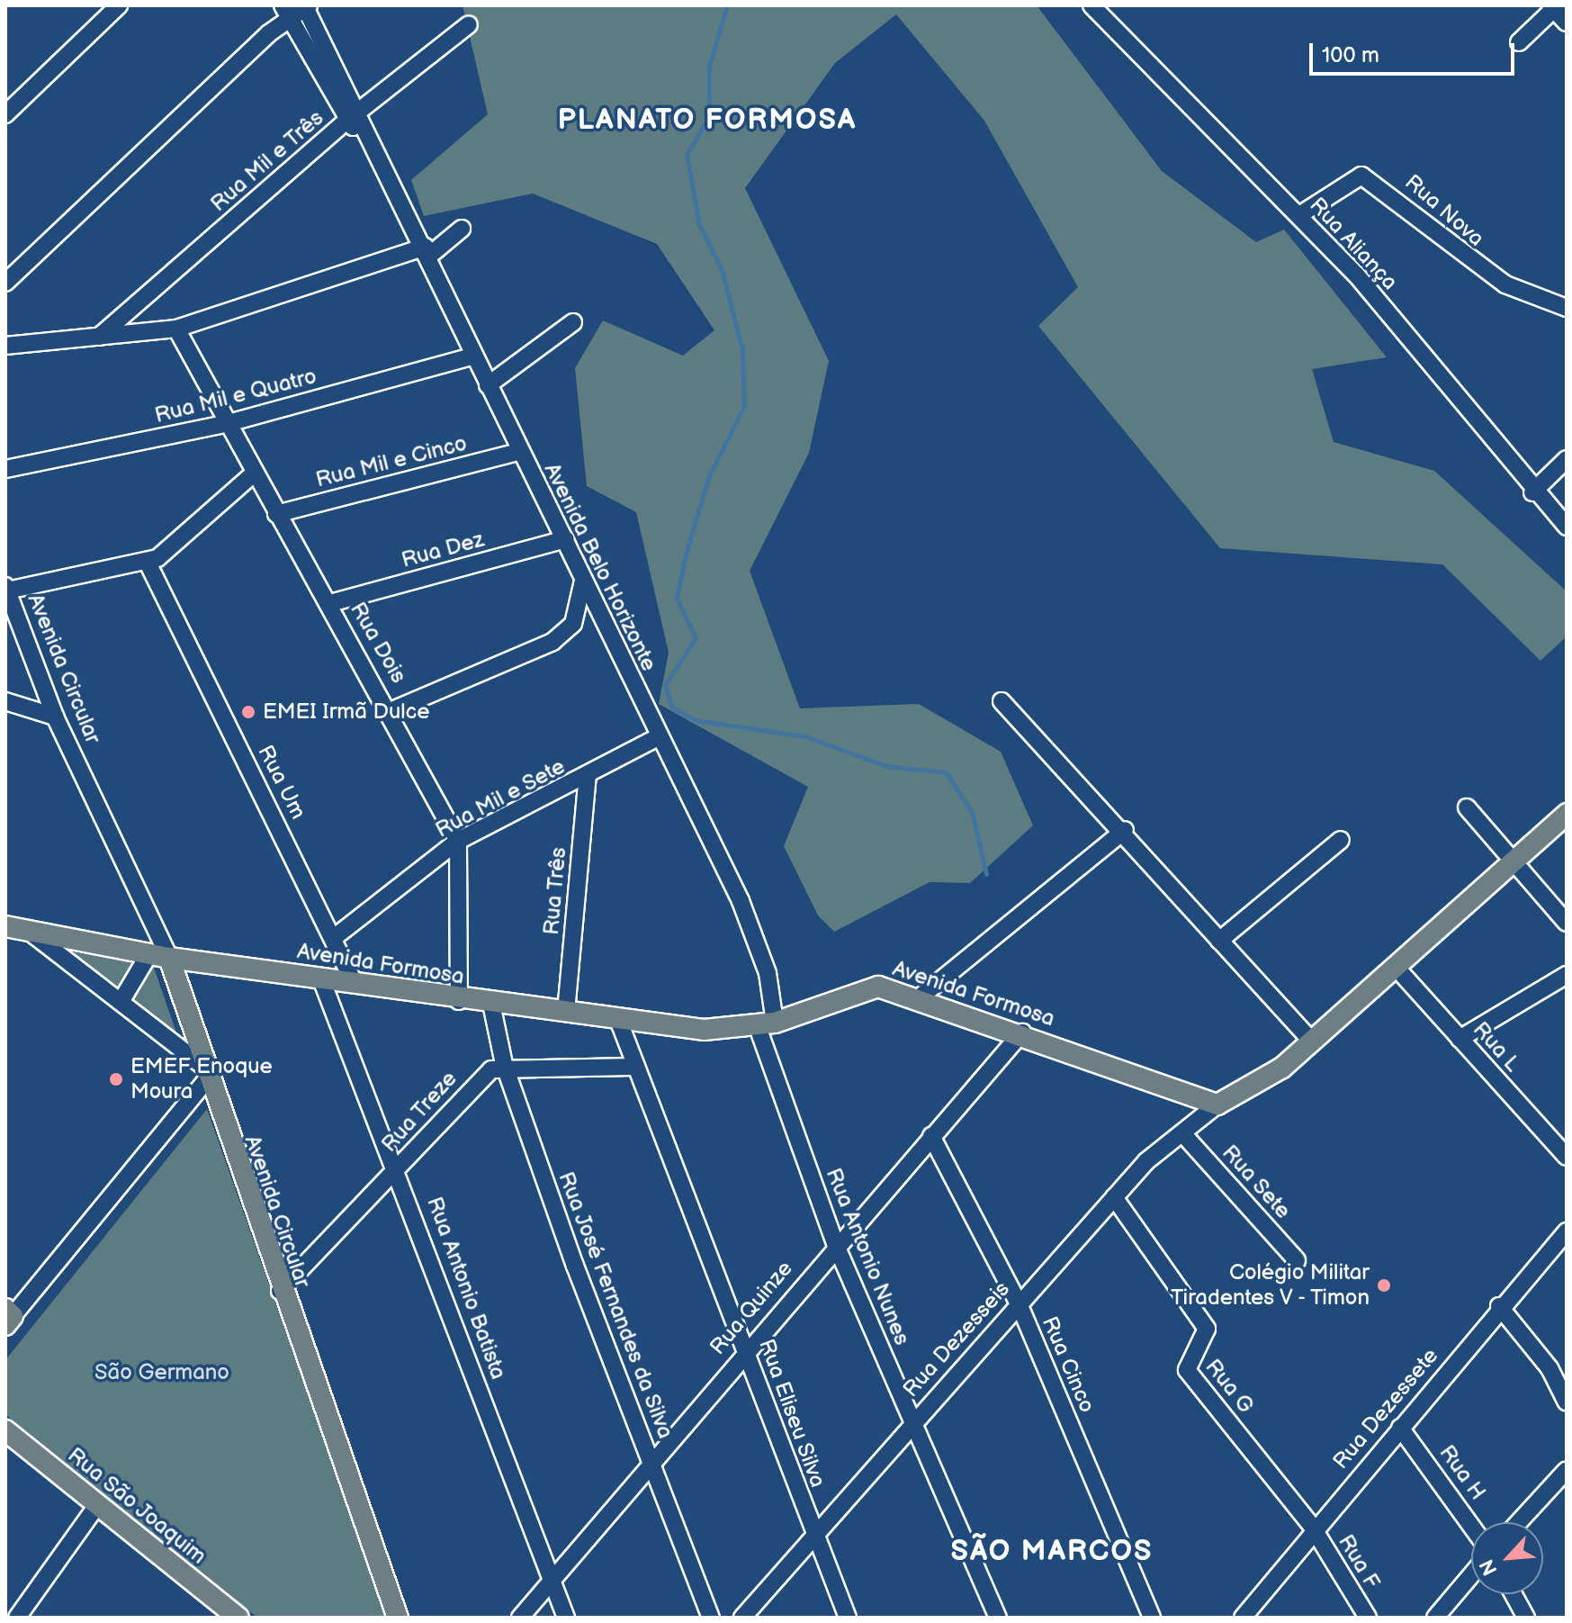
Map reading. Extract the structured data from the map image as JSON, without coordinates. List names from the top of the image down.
{
  "streets": {
    "main road": ["Avenida Circular", "Avenida Formosa", "Rua São Joaquim"],
    "street": [
      "Rua Mil e Três",
      "Rua Nova",
      "Rua Aliança",
      "Rua Mil e Quatro",
      "Rua Mil e Cinco",
      "Rua Dez",
      "Avenida Belo Horizonte",
      "Rua Dois",
      "Rua Um",
      "Rua Mil e Sete",
      "Rua Três",
      "Rua L",
      "Rua Treze",
      "Rua Sete",
      "Rua Antonio Nunes",
      "Rua Antonio Batista",
      "Rua José Fernandes da Silva",
      "Rua Quinze",
      "Rua Dezesseis",
      "Rua Cinco",
      "Rua G",
      "Rua Dezessete",
      "Rua Eliseu Silva",
      "Rua H",
      "Rua F"
    ]
  },
  "crossings": [
    ["Rua Mil e Três", "Avenida Belo Horizonte"],
    ["Rua Nova", "Rua Aliança"],
    ["Rua Mil e Quatro", "Avenida Belo Horizonte"],
    ["Rua Mil e Quatro", "Rua Dois"],
    ["Rua Mil e Cinco", "Avenida Belo Horizonte"],
    ["Rua Mil e Cinco", "Rua Dois"],
    ["Rua Dez", "Avenida Belo Horizonte"],
    ["Rua Dez", "Rua Dois"],
    ["Avenida Belo Horizonte", "Rua Mil e Sete"],
    ["Avenida Belo Horizonte", "Avenida Formosa"],
    ["Avenida Belo Horizonte", "Rua Antonio Nunes"],
    ["Rua Dois", "Rua Mil e Sete"],
    ["Rua Dois", "Avenida Formosa"],
    ["Avenida Circular", "Avenida Formosa"],
    ["Avenida Circular", "Rua Treze"],
    ["Rua Um", "Rua Mil e Sete"],
    ["Rua Um", "Avenida Formosa"],
    ["Rua Mil e Sete", "Rua Três"],
    ["Rua Três", "Avenida Formosa"],
    ["Avenida Formosa", "Rua Antonio Nunes"],
    ["Avenida Formosa", "Rua Antonio Batista"],
    ["Avenida Formosa", "Rua José Fernandes da Silva"],
    ["Avenida Formosa", "Rua Quinze"],
    ["Avenida Formosa", "Rua Dezesseis"],
    ["Avenida Formosa", "Rua Eliseu Silva"],
    ["Rua Treze", "Rua Antonio Batista"],
    ["Rua Treze", "Rua José Fernandes da Silva"],
    ["Rua Sete", "Rua Dezesseis"],
    ["Rua Antonio Nunes", "Rua Quinze"],
    ["Rua Antonio Nunes", "Rua Dezesseis"],
    ["Rua Antonio Batista", "Rua Quinze"],
    ["Rua José Fernandes da Silva", "Rua Quinze"],
    ["Rua Quinze", "Rua Cinco"],
    ["Rua Quinze", "Rua Eliseu Silva"],
    ["Rua Dezesseis", "Rua Cinco"],
    ["Rua Dezesseis", "Rua G"],
    ["Rua Dezesseis", "Rua Eliseu Silva"],
    ["Rua G", "Rua Dezessete"],
    ["Rua G", "Rua F"],
    ["Rua Dezessete", "Rua H"],
    ["Rua Dezessete", "Rua F"]
  ],
  "districts": ["PLANATO FORMOSA", "SÃO MARCOS"],
  "parks": ["São Germano"],
  "places": ["EMEI Irmã Dulce", "EMEF Enoque Moura", "Colégio Militar Tiradentes V - Timon"],
  "scale_bar": "100 m",
  "north": "bottom left"
}
